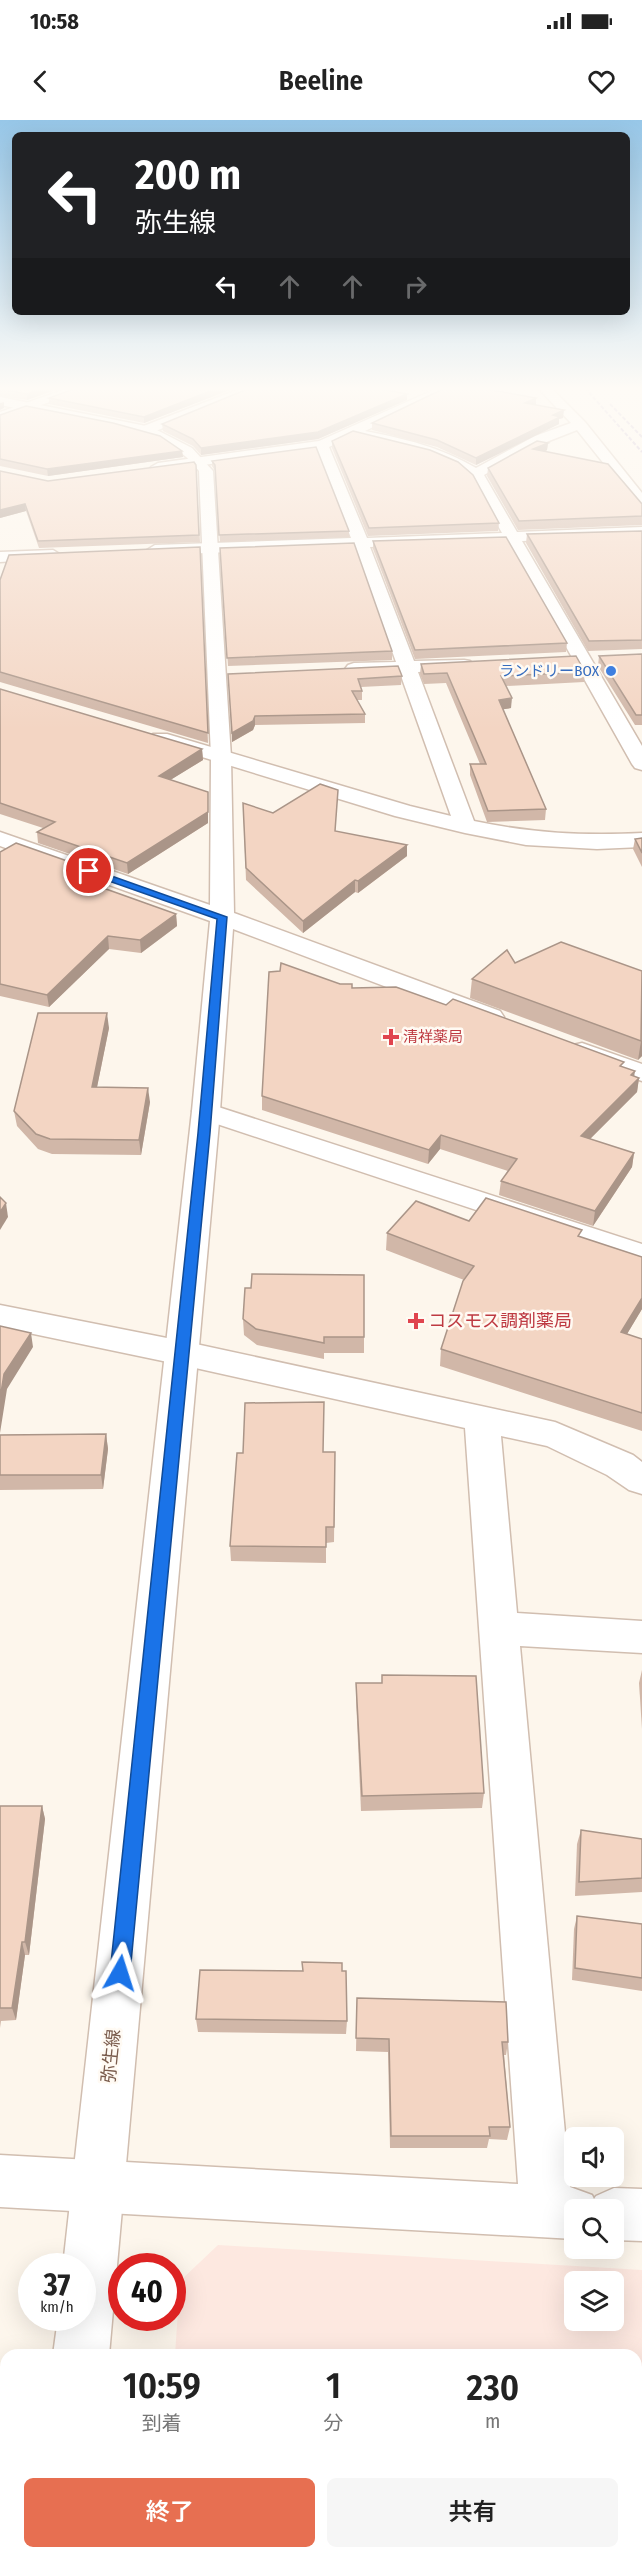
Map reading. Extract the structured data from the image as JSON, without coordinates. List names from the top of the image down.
{
  "streets": {
    "street": ["弥生線"]
  },
  "places": {
    "other": ["ランドリーBOX"],
    "health": ["清祥薬局", "コスモス調剤薬局"]
  },
  "page": {
    "status": "10:58",
    "header": "Beeline",
    "turn": ["200 m", "弥生線"],
    "speed": "37 km/h",
    "limit": "40",
    "eta": [
      "10:59",
      "到着",
      "1",
      "分",
      "230",
      "m"
    ],
    "buttons": ["終了", "共有"]
  }
}
